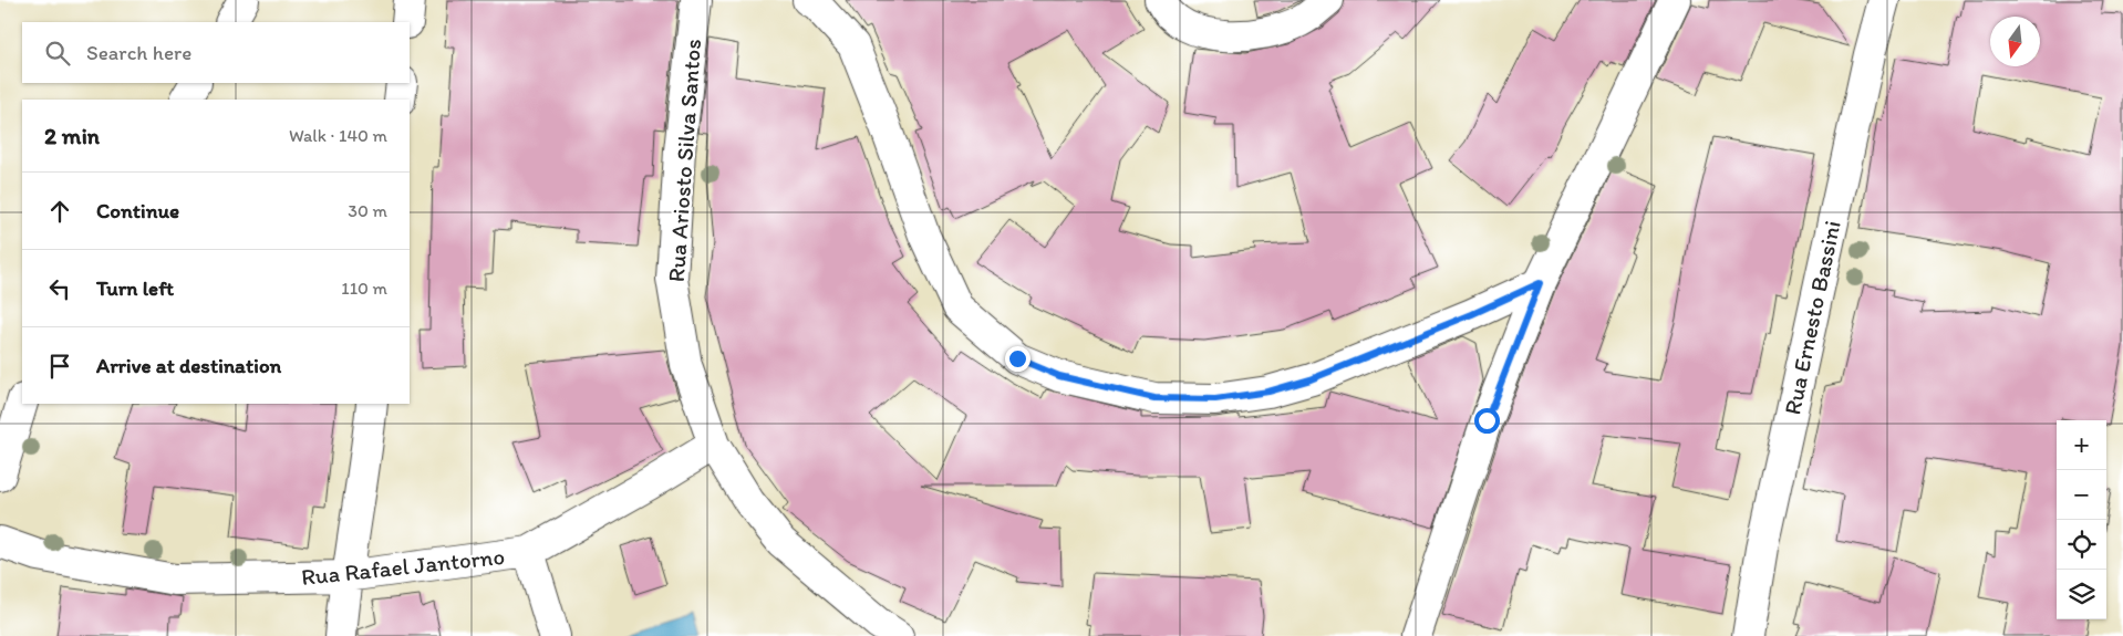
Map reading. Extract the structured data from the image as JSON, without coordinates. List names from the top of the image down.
{
  "streets": {
    "street": ["Rua Ariosto Silva Santos", "Rua Ernesto Bassini", "Rua Rafael Jantorno"]
  },
  "crossings": [
    ["Rua Ariosto Silva Santos", "Rua Rafael Jantorno"]
  ],
  "north": "bottom",
  "page": {
    "search": "Search here",
    "heading": ["2 min", "Walk · 140 m"],
    "list": [
      ["Continue", "30 m"],
      ["Turn left", "110 m"],
      "Arrive at destination"
    ],
    "map_buttons": ["+", "−"]
  }
}
